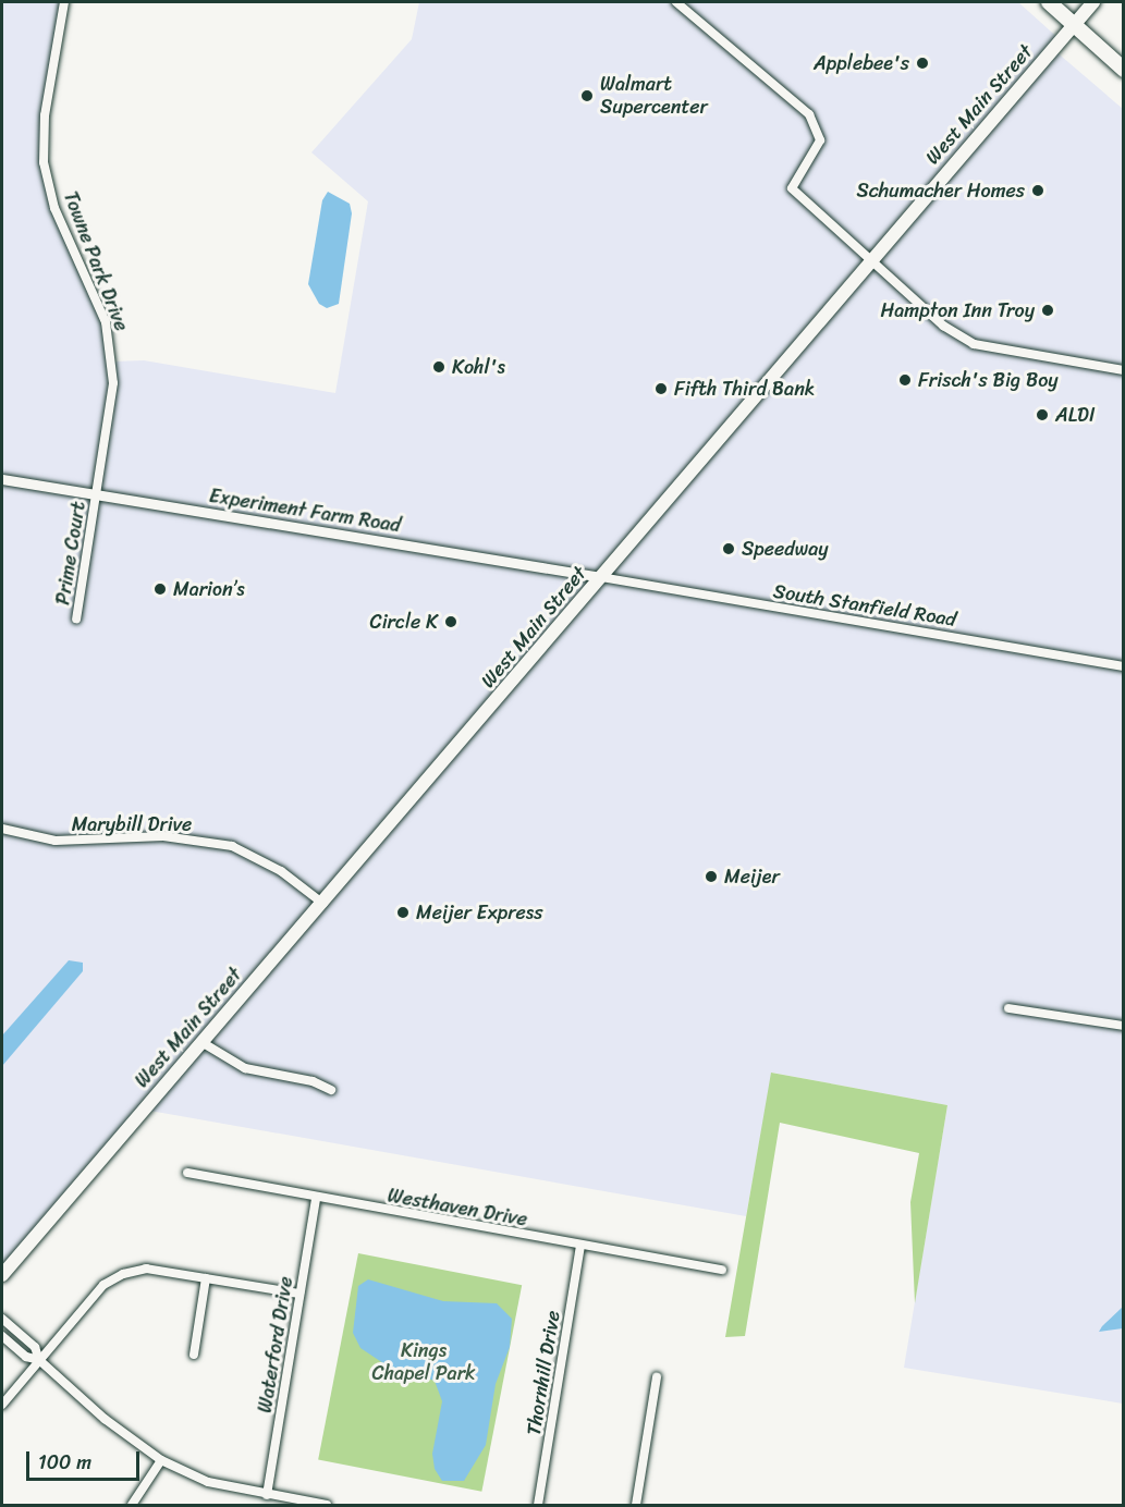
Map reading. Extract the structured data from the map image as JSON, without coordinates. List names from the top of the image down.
{
  "streets": {
    "main road": ["West Main Street"],
    "street": [
      "Towne Park Drive",
      "Experiment Farm Road",
      "Prime Court",
      "South Stanfield Road",
      "Marybill Drive",
      "Westhaven Drive",
      "Waterford Drive",
      "Thornhill Drive"
    ]
  },
  "crossings": [
    ["West Main Street", "Experiment Farm Road"],
    ["West Main Street", "South Stanfield Road"],
    ["West Main Street", "Marybill Drive"],
    ["Towne Park Drive", "Experiment Farm Road"],
    ["Towne Park Drive", "Prime Court"],
    ["Experiment Farm Road", "Prime Court"],
    ["Experiment Farm Road", "South Stanfield Road"],
    ["Westhaven Drive", "Waterford Drive"],
    ["Westhaven Drive", "Thornhill Drive"]
  ],
  "parks": ["Kings Chapel Park"],
  "places": [
    "Applebee's",
    "Walmart Supercenter",
    "Schumacher Homes",
    "Hampton Inn Troy",
    "Kohl's",
    "Frisch's Big Boy",
    "Fifth Third Bank",
    "ALDI",
    "Speedway",
    "Marion’s",
    "Circle K",
    "Meijer",
    "Meijer Express"
  ],
  "scale_bar": "100 m"
}
